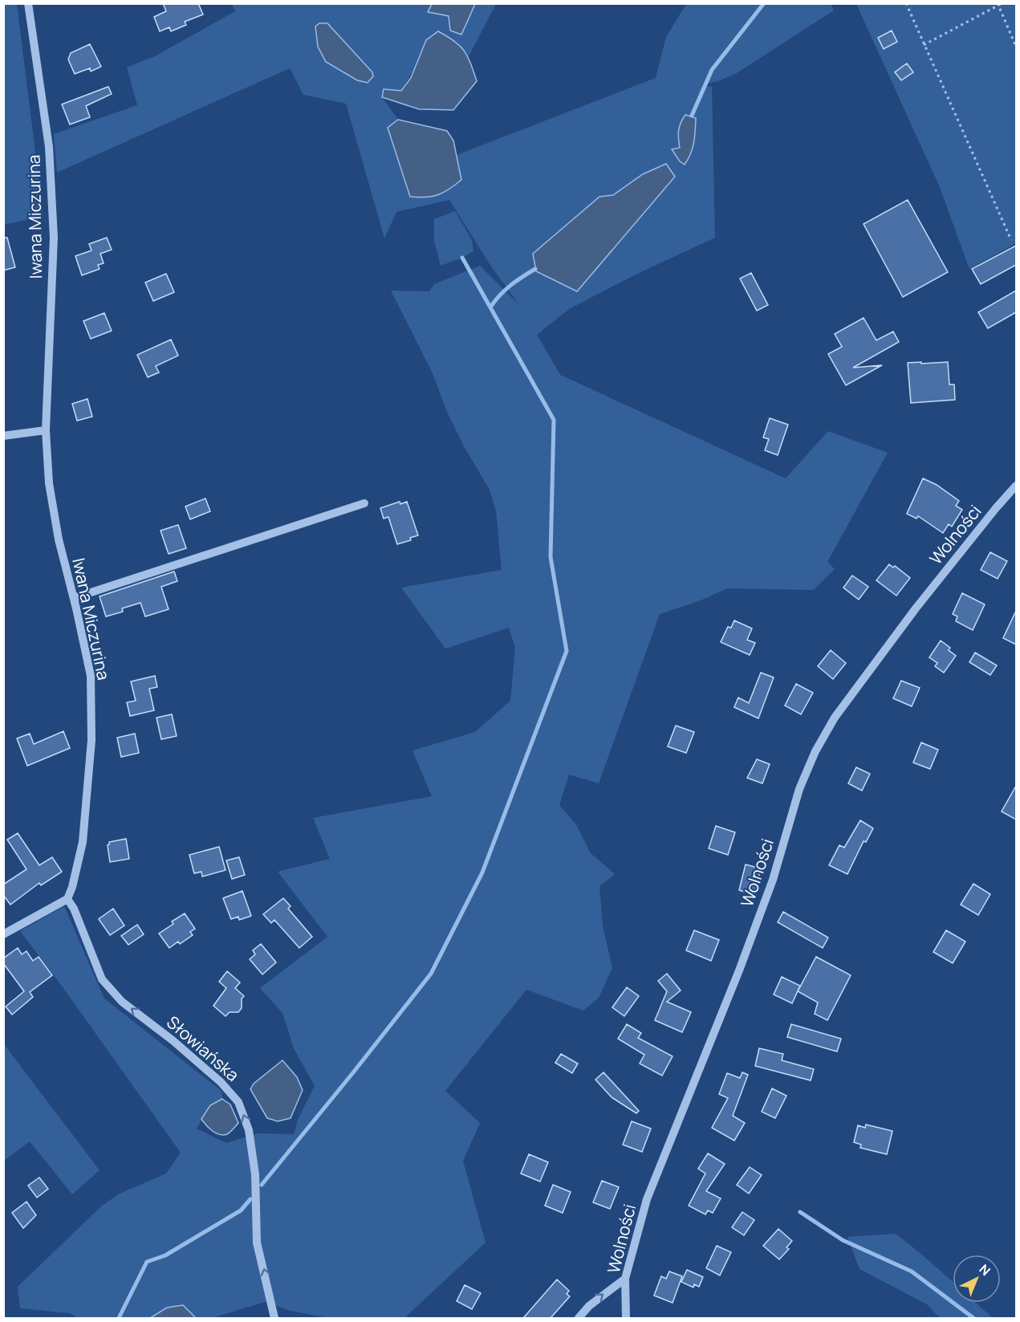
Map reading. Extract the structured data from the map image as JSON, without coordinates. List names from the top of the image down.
{
  "streets": {
    "street": ["Iwana Miczurina", "Wolności", "Słowiańska"]
  },
  "crossings": [
    ["Iwana Miczurina", "Słowiańska"]
  ],
  "one_way": ["Słowiańska"],
  "north": "top right"
}
